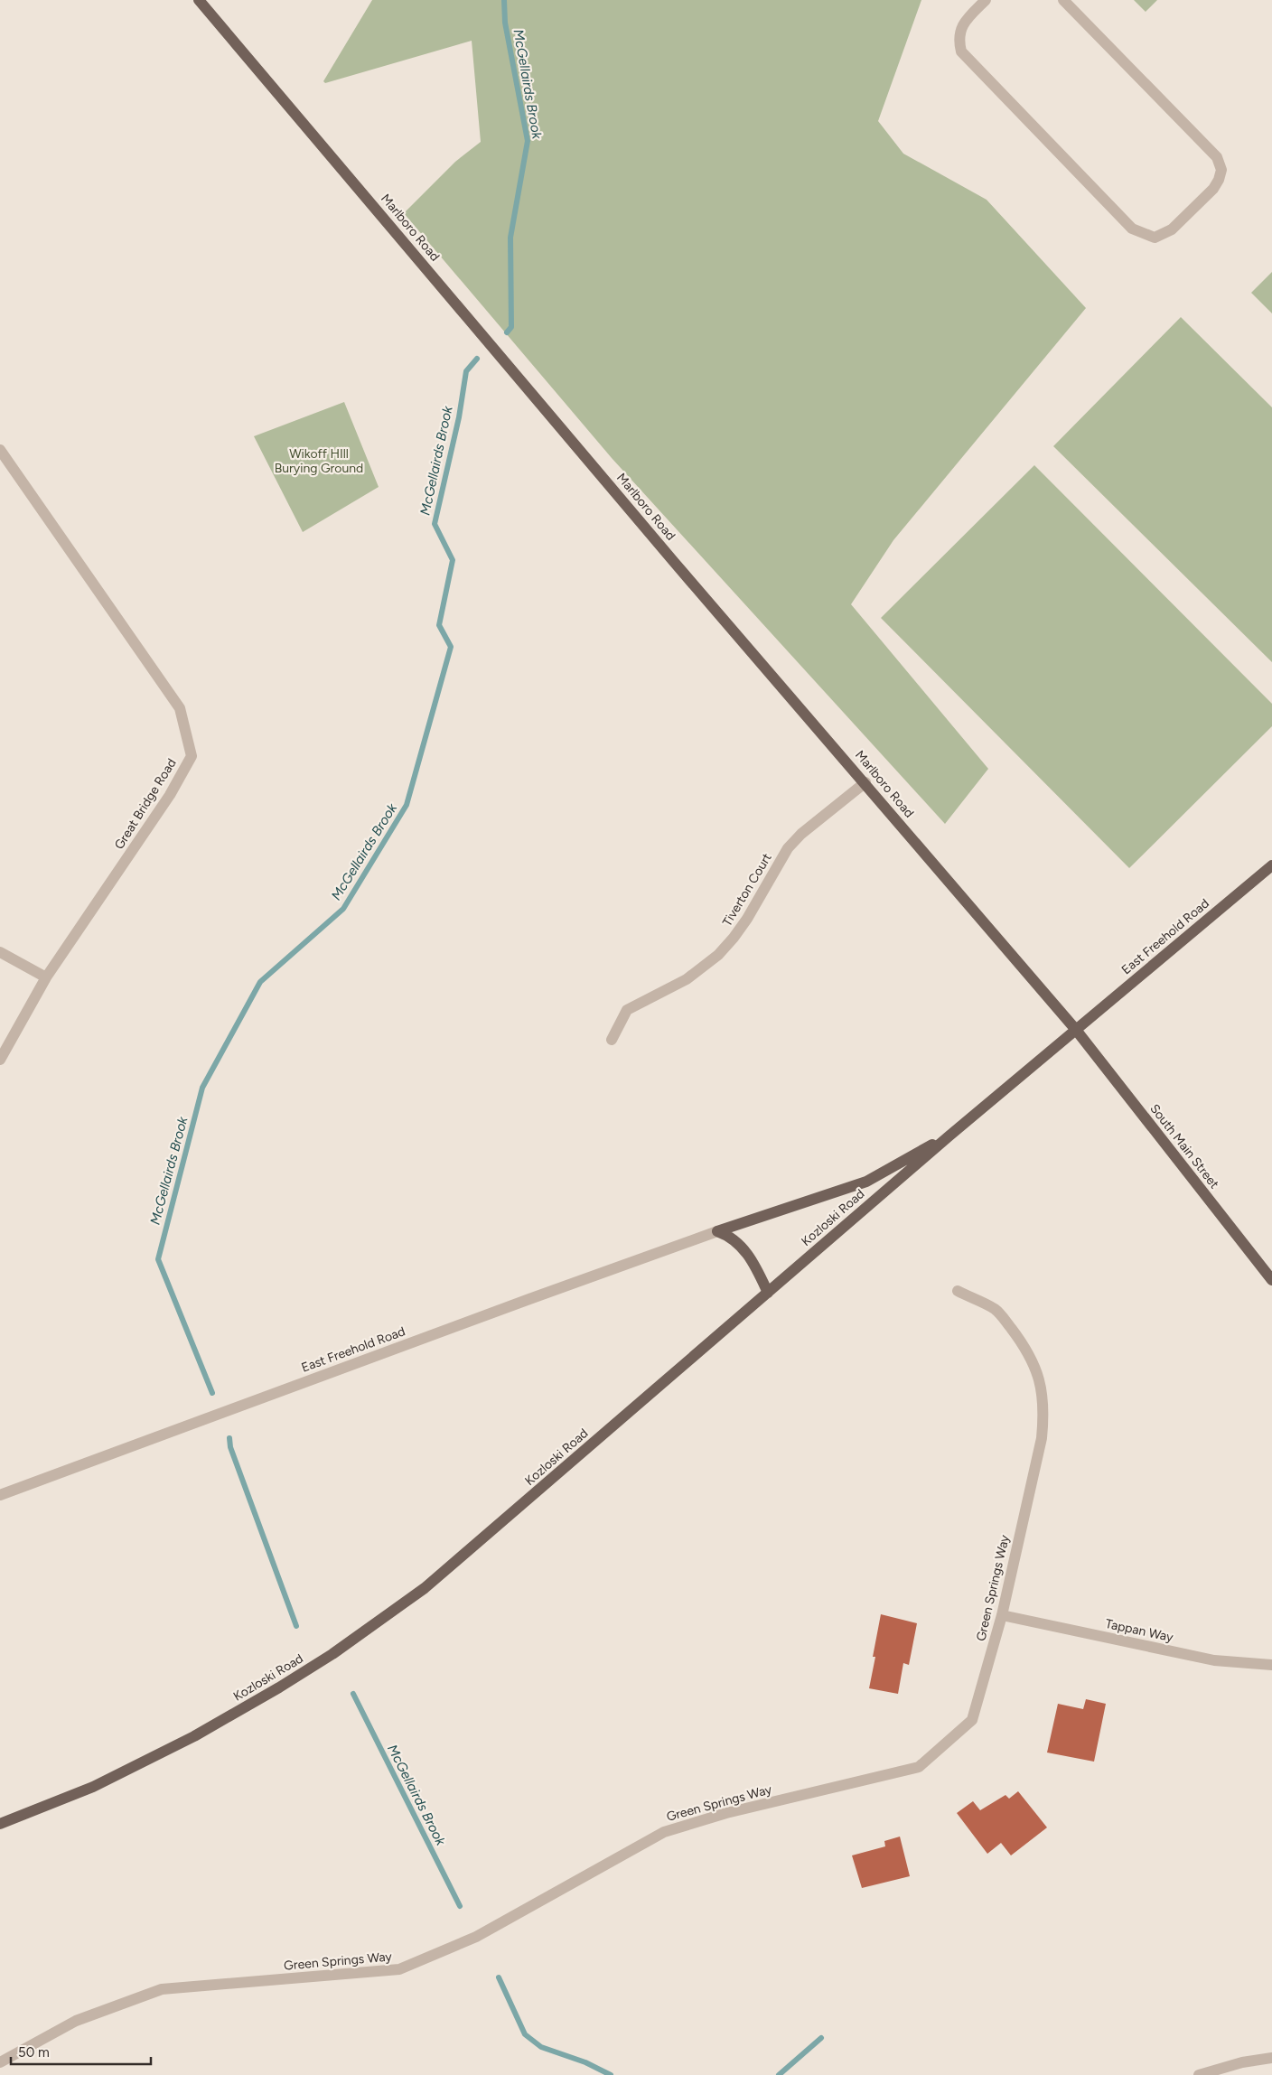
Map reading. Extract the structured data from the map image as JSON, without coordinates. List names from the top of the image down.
{
  "streets": {
    "main road": [
      "Marlboro Road",
      "East Freehold Road",
      "South Main Street",
      "Kozloski Road"
    ],
    "street": [
      "Great Bridge Road",
      "Tiverton Court",
      "Green Springs Way",
      "Tappan Way"
    ]
  },
  "crossings": [
    ["Marlboro Road", "Tiverton Court"],
    ["Marlboro Road", "East Freehold Road"],
    ["Marlboro Road", "South Main Street"],
    ["Marlboro Road", "Kozloski Road"],
    ["East Freehold Road", "South Main Street"],
    ["East Freehold Road", "Kozloski Road"],
    ["South Main Street", "Kozloski Road"],
    ["Green Springs Way", "Tappan Way"]
  ],
  "water": ["McGellairds Brook"],
  "parks": ["Wikoff HIll Burying Ground"],
  "scale_bar": "50 m"
}
